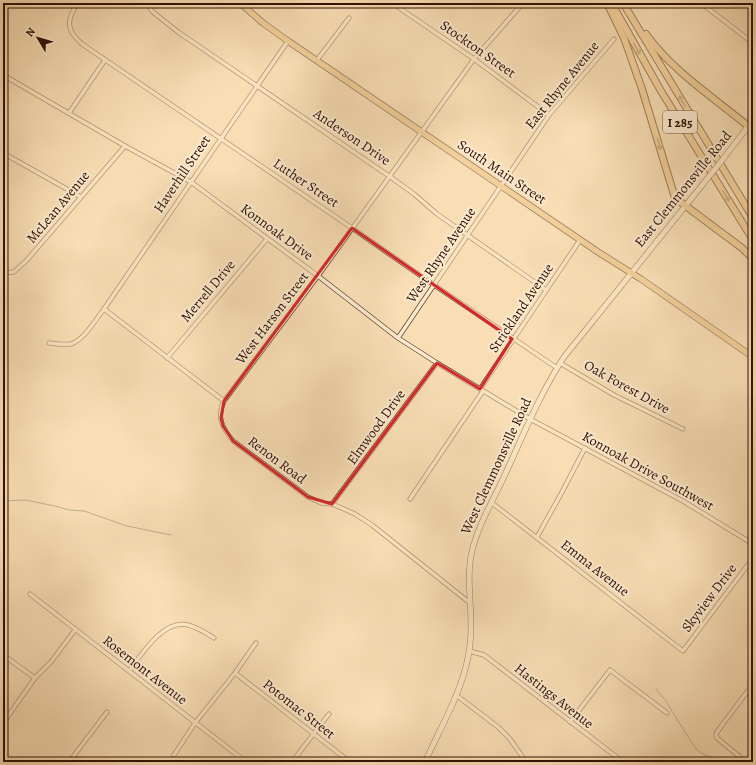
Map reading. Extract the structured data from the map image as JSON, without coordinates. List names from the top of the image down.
{
  "streets": {
    "highway": ["I 285"],
    "main road": ["South Main Street", "East Clemmonsville Road", "West Clemmonsville Road"],
    "street": [
      "Stockton Street",
      "East Rhyne Avenue",
      "Anderson Drive",
      "Haverhill Street",
      "Luther Street",
      "McLean Avenue",
      "Konnoak Drive",
      "West Rhyne Avenue",
      "Merrell Drive",
      "Strickland Avenue",
      "West Harson Street",
      "Oak Forest Drive",
      "Elmwood Drive",
      "Renon Road",
      "Konnoak Drive Southwest",
      "Emma Avenue",
      "Skyview Drive",
      "Rosemont Avenue",
      "Hastings Avenue",
      "Potomac Street"
    ]
  },
  "crossings": [
    ["Stockton Street", "East Rhyne Avenue"],
    ["Stockton Street", "West Harson Street"],
    ["East Rhyne Avenue", "South Main Street"],
    ["East Rhyne Avenue", "West Rhyne Avenue"],
    ["Anderson Drive", "Haverhill Street"],
    ["Anderson Drive", "West Rhyne Avenue"],
    ["Anderson Drive", "Strickland Avenue"],
    ["Anderson Drive", "West Harson Street"],
    ["South Main Street", "Haverhill Street"],
    ["South Main Street", "East Clemmonsville Road"],
    ["South Main Street", "West Rhyne Avenue"],
    ["South Main Street", "Strickland Avenue"],
    ["South Main Street", "West Harson Street"],
    ["South Main Street", "West Clemmonsville Road"],
    ["Haverhill Street", "Luther Street"],
    ["Haverhill Street", "Konnoak Drive"],
    ["Luther Street", "West Rhyne Avenue"],
    ["Luther Street", "Strickland Avenue"],
    ["Luther Street", "West Harson Street"],
    ["Luther Street", "West Clemmonsville Road"],
    ["East Clemmonsville Road", "West Clemmonsville Road"],
    ["McLean Avenue", "Konnoak Drive"],
    ["Konnoak Drive", "West Rhyne Avenue"],
    ["Konnoak Drive", "Merrell Drive"],
    ["Konnoak Drive", "Strickland Avenue"],
    ["Konnoak Drive", "West Harson Street"],
    ["Konnoak Drive", "Elmwood Drive"],
    ["Konnoak Drive", "West Clemmonsville Road"],
    ["Konnoak Drive", "Konnoak Drive Southwest"],
    ["West Harson Street", "Renon Road"],
    ["Oak Forest Drive", "West Clemmonsville Road"],
    ["Elmwood Drive", "Renon Road"],
    ["Renon Road", "West Clemmonsville Road"],
    ["West Clemmonsville Road", "Konnoak Drive Southwest"],
    ["West Clemmonsville Road", "Emma Avenue"],
    ["West Clemmonsville Road", "Hastings Avenue"],
    ["Emma Avenue", "Skyview Drive"]
  ],
  "north": "top left"
}
